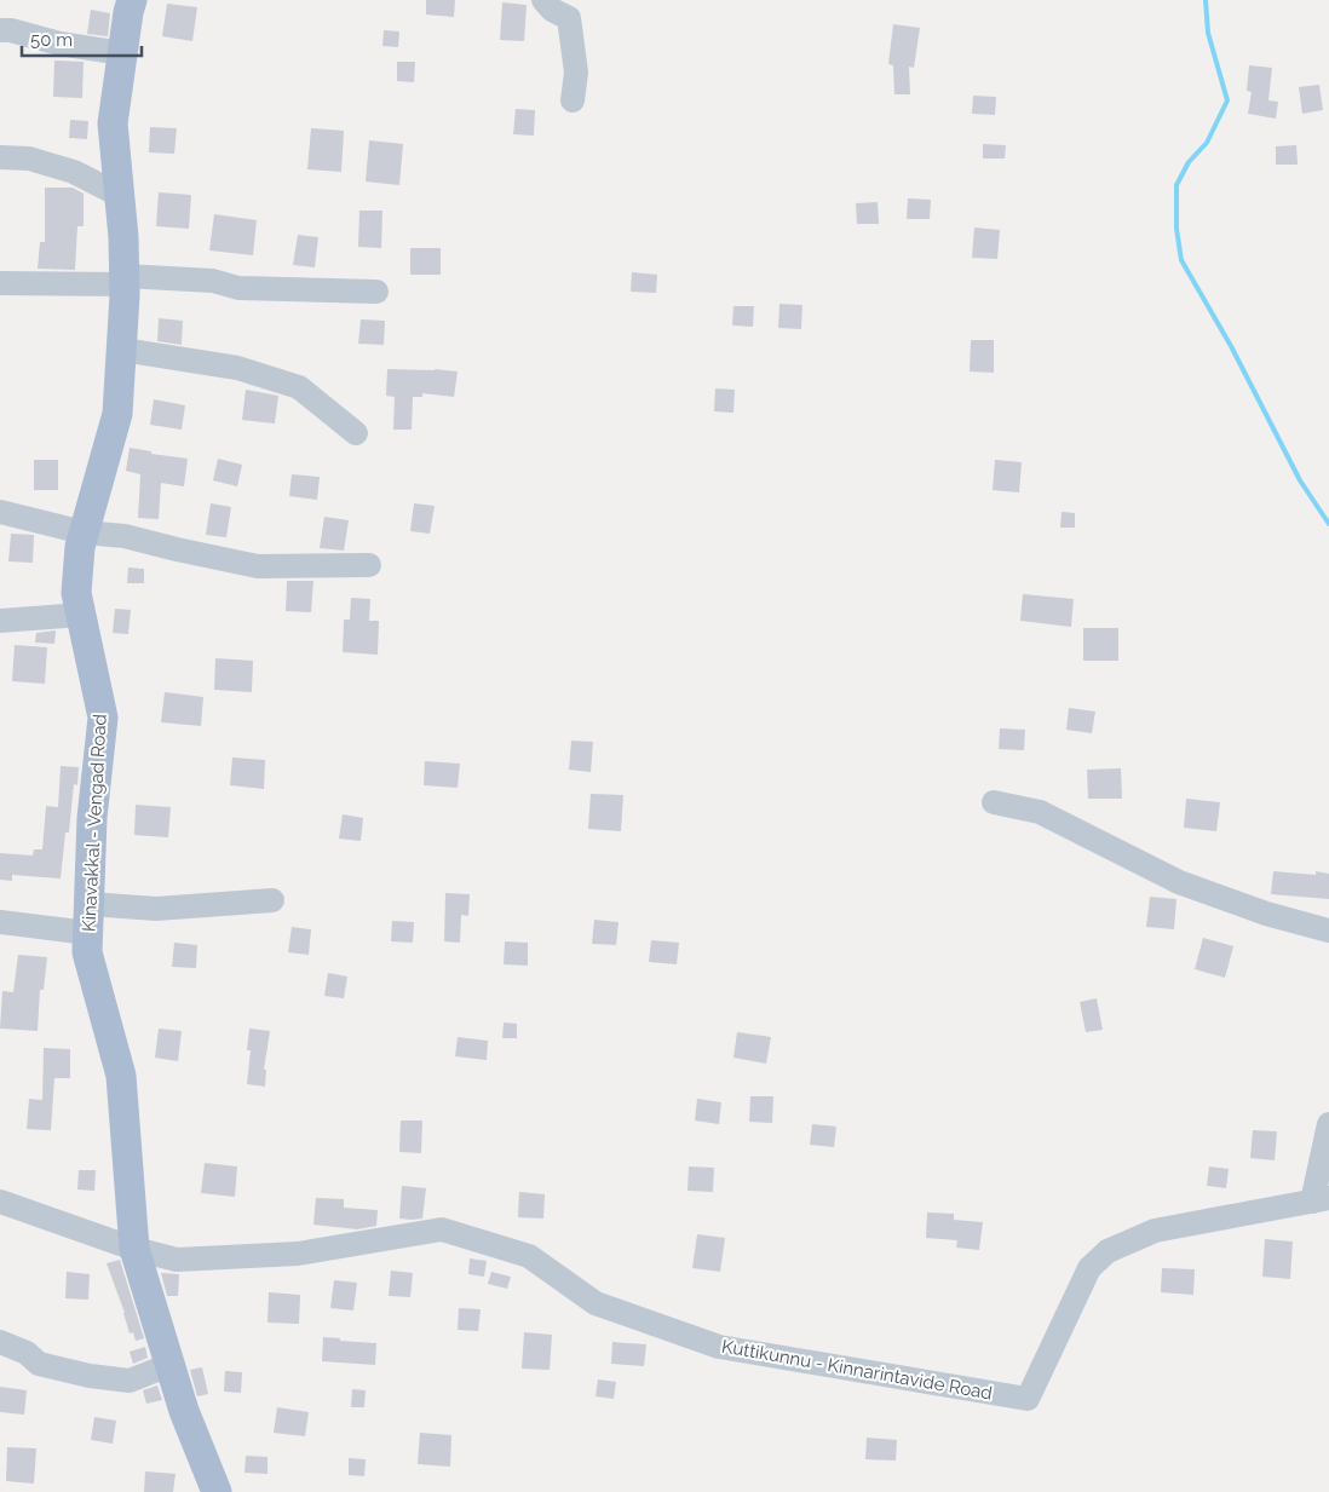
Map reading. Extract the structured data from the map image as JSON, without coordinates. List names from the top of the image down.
{
  "streets": {
    "main road": ["Kinavakkal - Vengad Road"],
    "street": ["Kuttikunnu - Kinnarintavide Road"]
  },
  "crossings": [
    ["Kinavakkal - Vengad Road", "Kuttikunnu - Kinnarintavide Road"]
  ],
  "scale_bar": "50 m"
}
